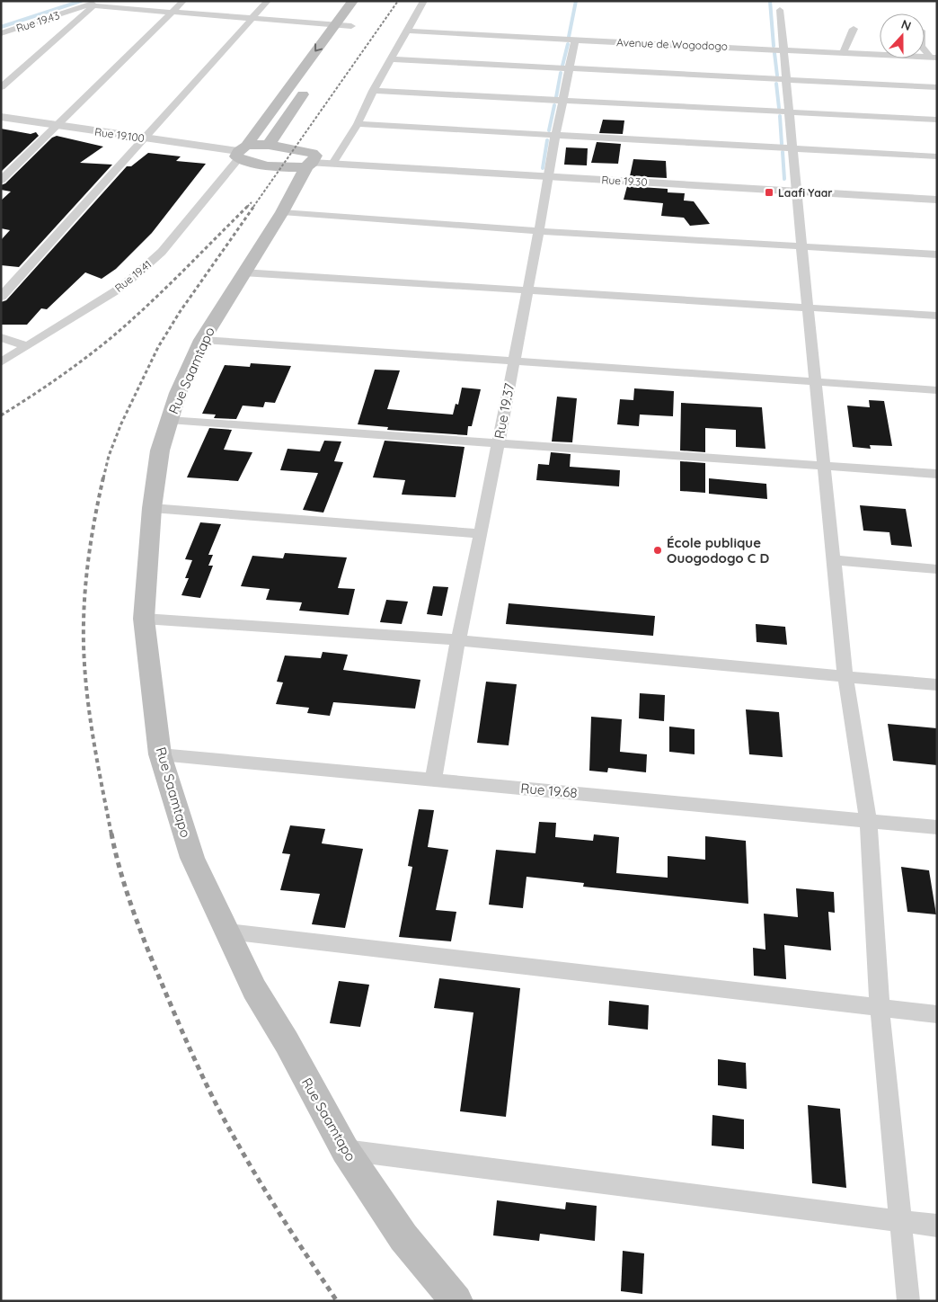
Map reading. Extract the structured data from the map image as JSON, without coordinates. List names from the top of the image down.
{
  "streets": {
    "main road": ["Rue 19.41", "Rue Saamtapo"],
    "street": [
      "Rue 19.43",
      "Avenue de Wogodogo",
      "Rue 19.100",
      "Rue 19.30",
      "Rue 19.37",
      "Rue 19.68"
    ]
  },
  "crossings": [
    ["Avenue de Wogodogo", "Rue 19.37"],
    ["Rue 19.100", "Rue 19.41"],
    ["Rue 19.30", "Rue Saamtapo"],
    ["Rue 19.30", "Rue 19.37"],
    ["Rue Saamtapo", "Rue 19.68"],
    ["Rue 19.37", "Rue 19.68"]
  ],
  "places": {
    "transit": ["Laafi Yaar"],
    "other": ["École publique Ouogodogo C D"]
  },
  "north": "top"
}
